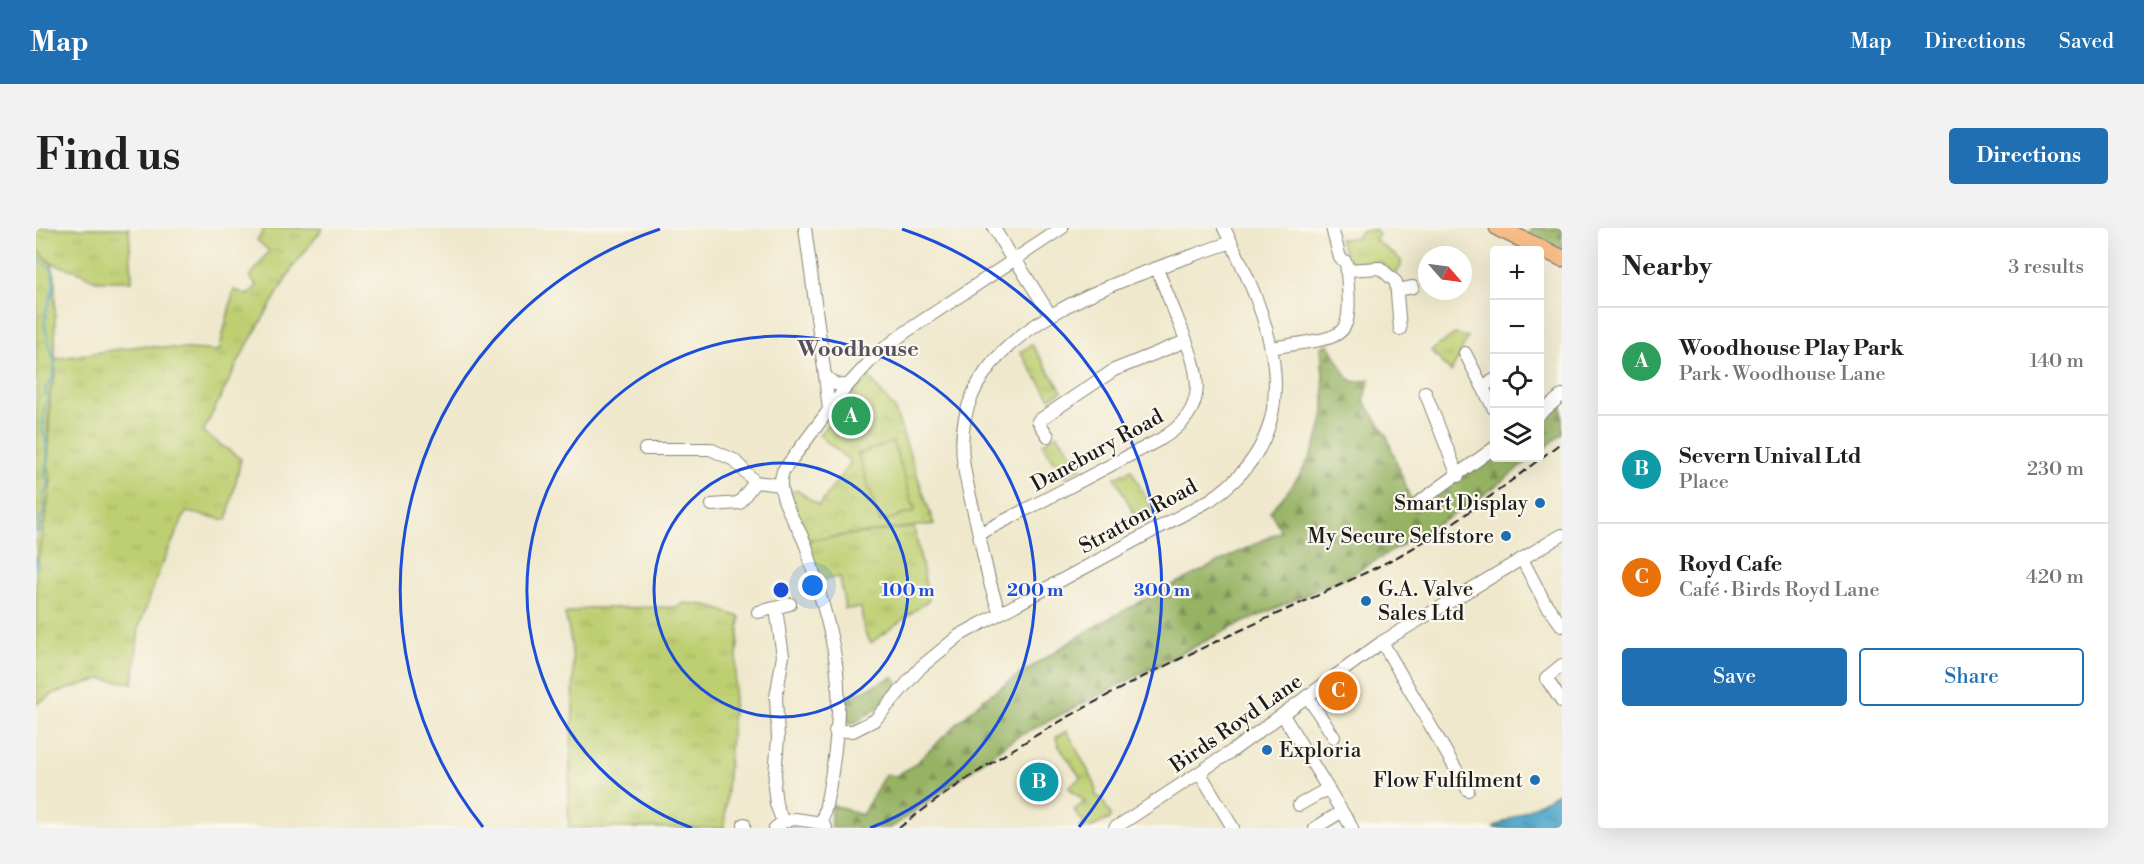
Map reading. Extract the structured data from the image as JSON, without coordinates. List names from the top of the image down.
{
  "streets": {
    "street": ["Danebury Road", "Stratton Road", "Birds Royd Lane"]
  },
  "districts": ["Woodhouse"],
  "places": [
    "Smart Display",
    "My Secure Selfstore",
    "G.A. Valve Sales Ltd",
    "Exploria",
    "Flow Fulfilment"
  ],
  "north": "bottom right",
  "page": {
    "header": "Map",
    "nav": ["Map", "Directions", "Saved"],
    "buttons": [
      "Directions",
      ["Save", "Share"]
    ],
    "title": "Find us",
    "heading": ["Nearby", "3 results"],
    "map_buttons": ["+", "−"],
    "list": [
      {
        "mark": "A",
        "name": "Woodhouse Play Park",
        "note": "Park · Woodhouse Lane",
        "value": "140 m"
      },
      {
        "mark": "B",
        "name": "Severn Unival Ltd",
        "note": "Place",
        "value": "230 m"
      },
      {
        "mark": "C",
        "name": "Royd Cafe",
        "note": "Café · Birds Royd Lane",
        "value": "420 m"
      }
    ],
    "pins": ["A", "C", "B"]
  },
  "rings": ["100 m", "200 m", "300 m"]
}
